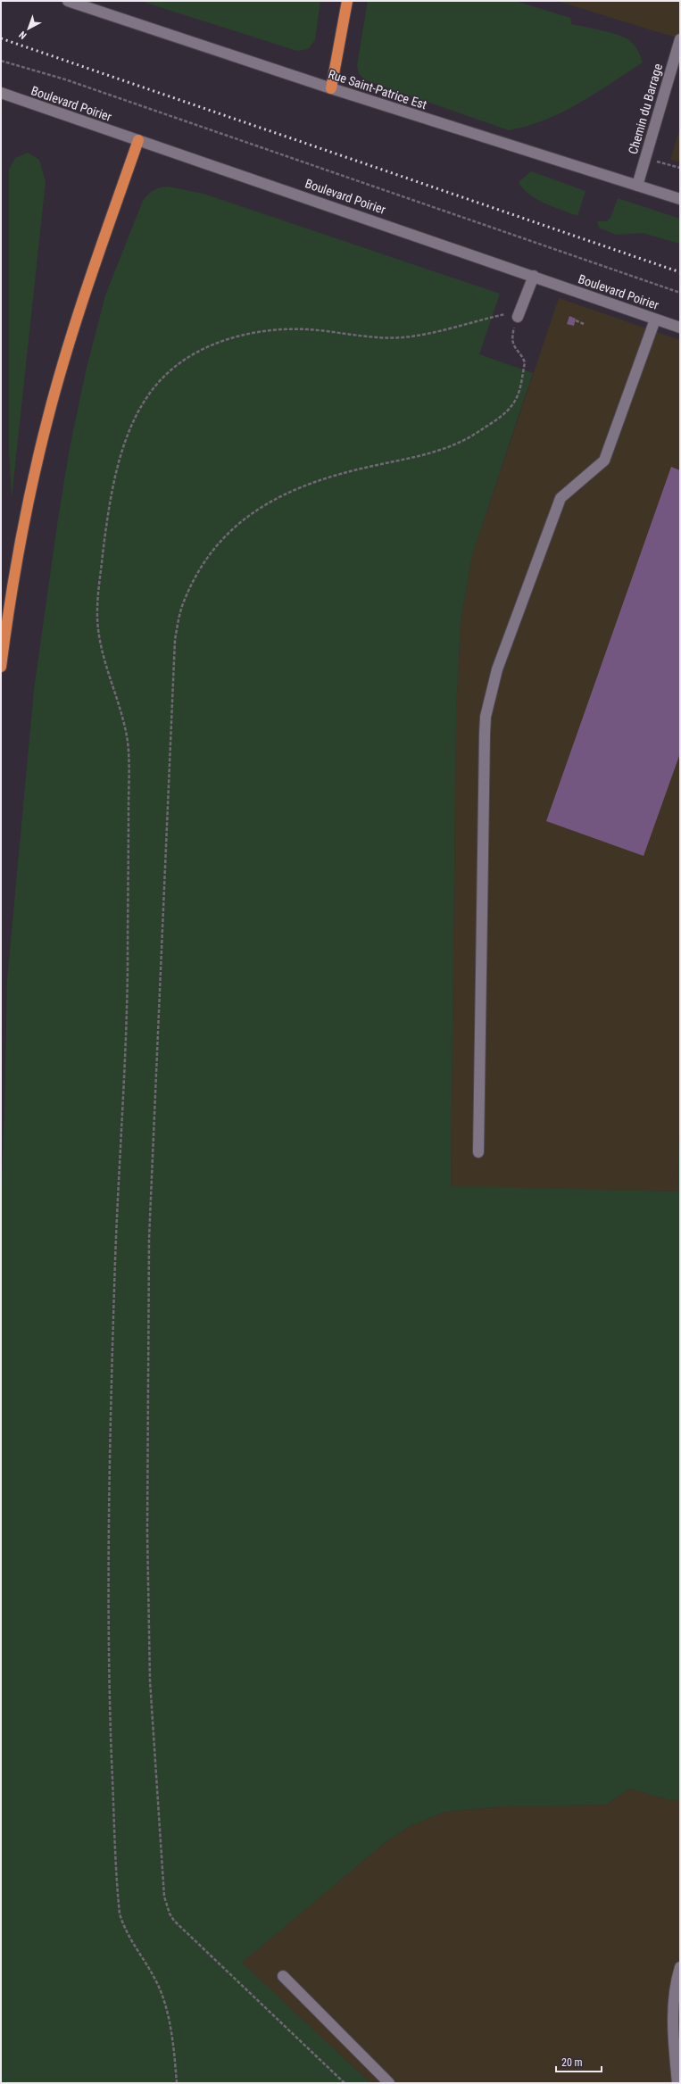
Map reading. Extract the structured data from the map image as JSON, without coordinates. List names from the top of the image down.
{
  "streets": {
    "street": ["Rue Saint-Patrice Est", "Boulevard Poirier", "Chemin du Barrage"]
  },
  "crossings": [
    ["Rue Saint-Patrice Est", "Chemin du Barrage"]
  ],
  "scale_bar": "20 m",
  "north": "bottom left"
}
